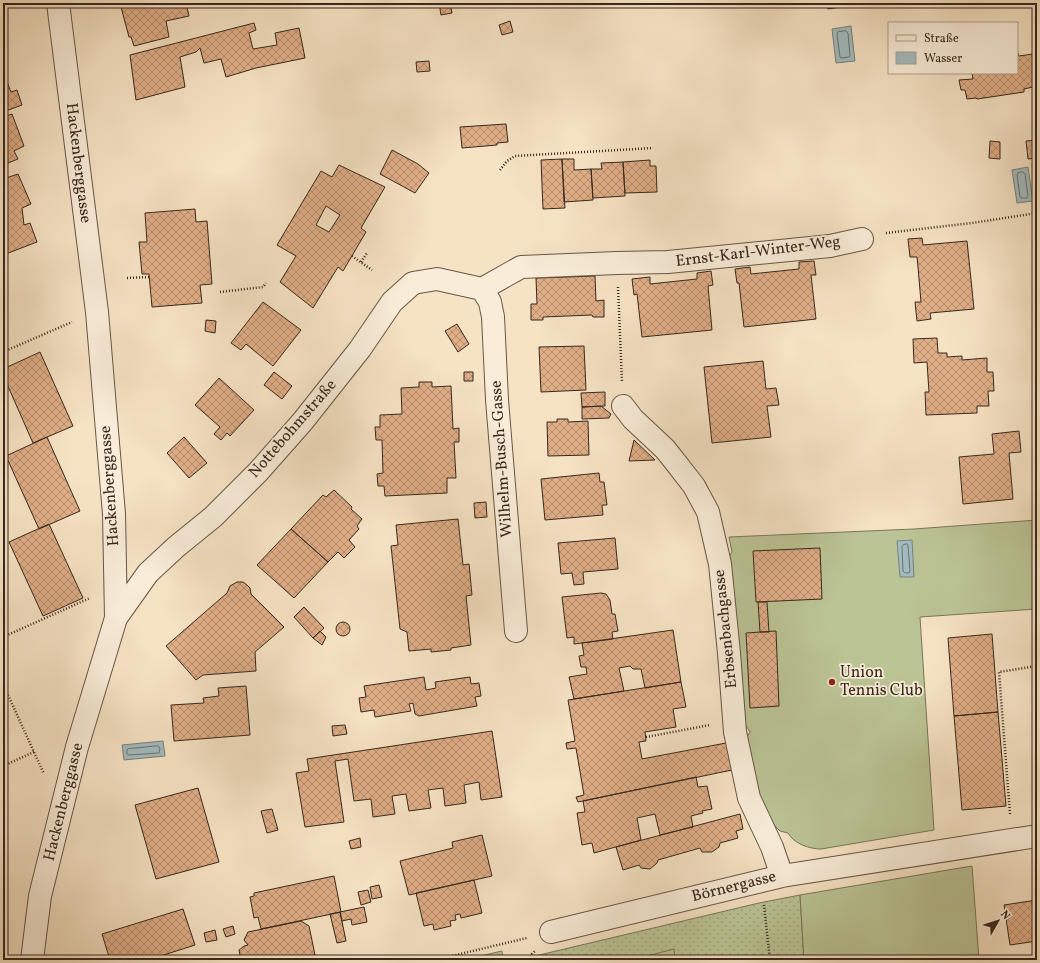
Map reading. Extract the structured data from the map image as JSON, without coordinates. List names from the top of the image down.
{
  "streets": {
    "street": [
      "Hackenberggasse",
      "Ernst-Karl-Winter-Weg",
      "Nottebohmstraße",
      "Wilhelm-Busch-Gasse",
      "Erbsenbachgasse",
      "Börnergasse"
    ]
  },
  "crossings": [
    ["Hackenberggasse", "Nottebohmstraße"],
    ["Ernst-Karl-Winter-Weg", "Nottebohmstraße"],
    ["Ernst-Karl-Winter-Weg", "Wilhelm-Busch-Gasse"],
    ["Nottebohmstraße", "Wilhelm-Busch-Gasse"],
    ["Erbsenbachgasse", "Börnergasse"]
  ],
  "places": ["Union Tennis Club"],
  "legend": ["Straße", "Wasser"],
  "north": "top right"
}
